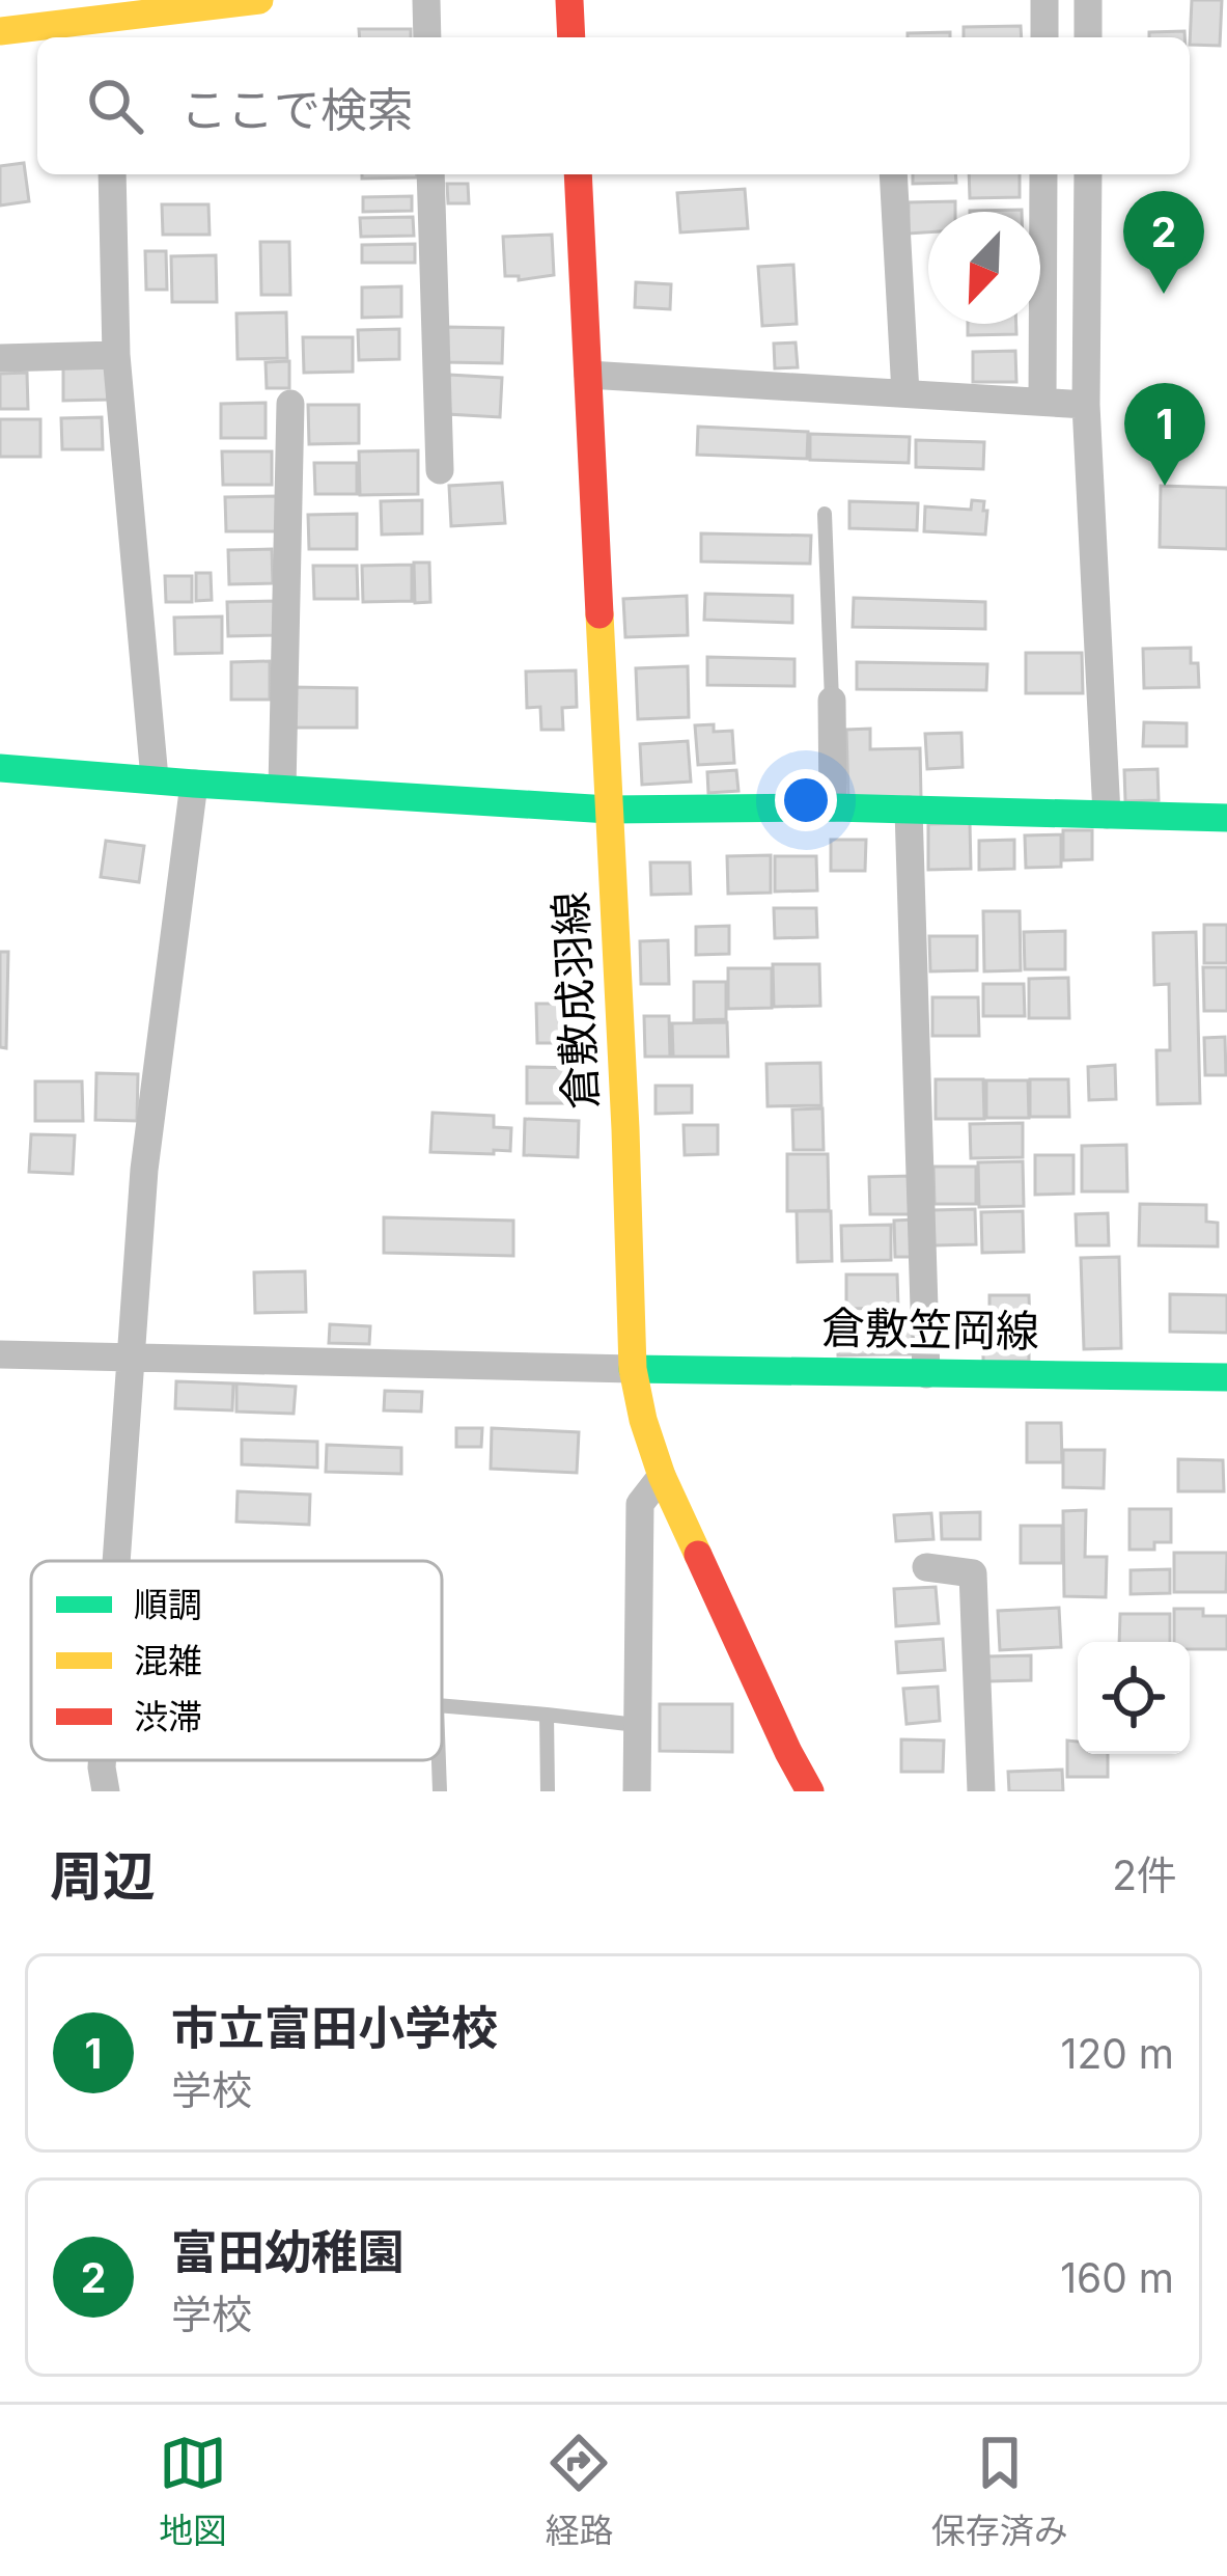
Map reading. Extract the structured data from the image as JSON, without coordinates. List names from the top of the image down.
{
  "streets": {
    "main road": ["倉敷成羽線", "倉敷笠岡線"]
  },
  "crossings": [
    ["倉敷成羽線", "倉敷笠岡線"]
  ],
  "legend": ["順調", "混雑", "渋滞"],
  "north": "bottom left",
  "page": {
    "search": "ここで検索",
    "pins": ["2", "1"],
    "heading": ["周辺", "2件"],
    "list": [
      {
        "mark": "1",
        "name": "市立富田小学校",
        "note": "学校",
        "value": "120 m"
      },
      {
        "mark": "2",
        "name": "富田幼稚園",
        "note": "学校",
        "value": "160 m"
      }
    ],
    "nav": ["地図", "経路", "保存済み"]
  }
}
